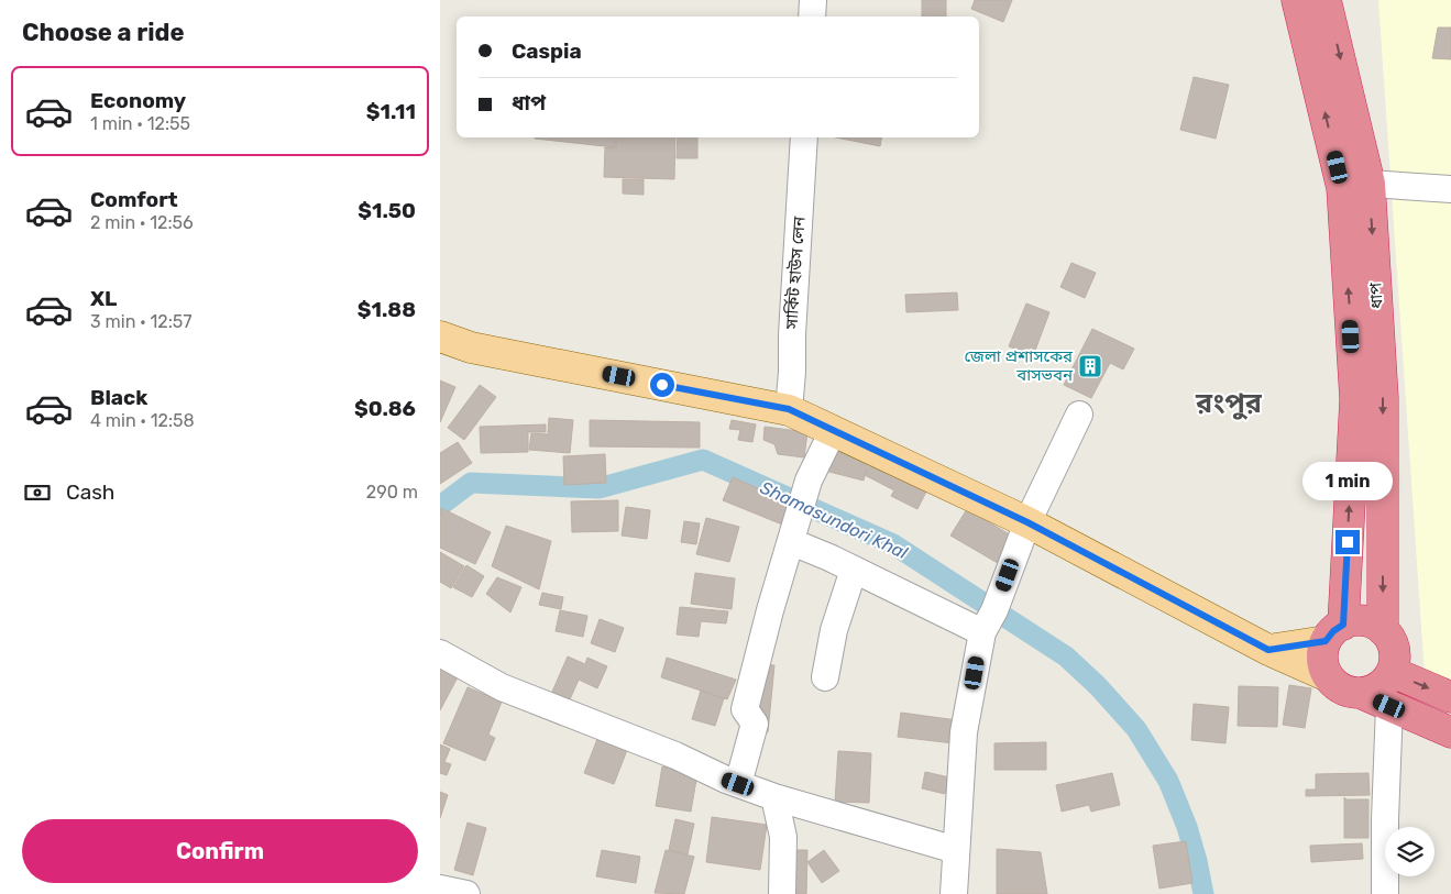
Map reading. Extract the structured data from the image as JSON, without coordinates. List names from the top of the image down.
{
  "streets": {
    "highway": ["ধাপ"],
    "street": ["সার্কিট হাউস লেন"]
  },
  "districts": ["রংপুর"],
  "water": ["Shamasundori Khal"],
  "places": {
    "building": ["জেলা প্রশাসকের বাসভবন"]
  },
  "page": {
    "heading": "Choose a ride",
    "banner": ["Caspia", "ধাপ"],
    "list": [
      {
        "name": "Economy",
        "note": "1 min · 12:55",
        "value": "$1.11"
      },
      {
        "name": "Comfort",
        "note": "2 min · 12:56",
        "value": "$1.50"
      },
      {
        "name": "XL",
        "note": "3 min · 12:57",
        "value": "$1.88"
      },
      {
        "name": "Black",
        "note": "4 min · 12:58",
        "value": "$0.86"
      }
    ],
    "pay": ["Cash", "290 m"],
    "bubble": "1 min",
    "buttons": "Confirm"
  }
}
